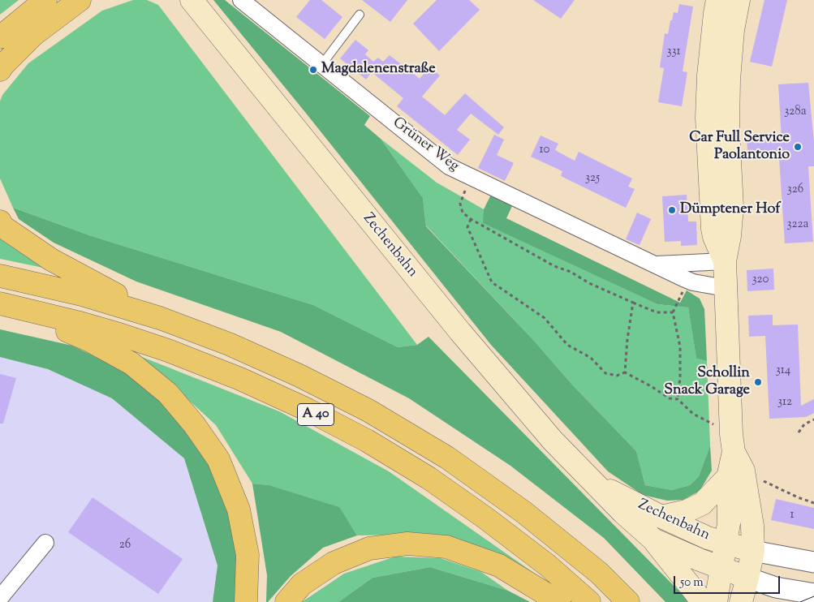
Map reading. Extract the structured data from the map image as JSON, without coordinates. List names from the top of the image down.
{
  "streets": {
    "highway": ["A 40"],
    "main road": ["Zechenbahn"],
    "street": ["Grüner Weg"]
  },
  "places": [
    "Magdalenenstraße",
    "Car Full Service Paolantonio",
    "Dümptener Hof",
    "Schollin Snack Garage"
  ],
  "house_numbers": [
    "331",
    "328a",
    "10",
    "325",
    "326",
    "322a",
    "320",
    "314",
    "312",
    "1",
    "26"
  ],
  "scale_bar": "50 m"
}
